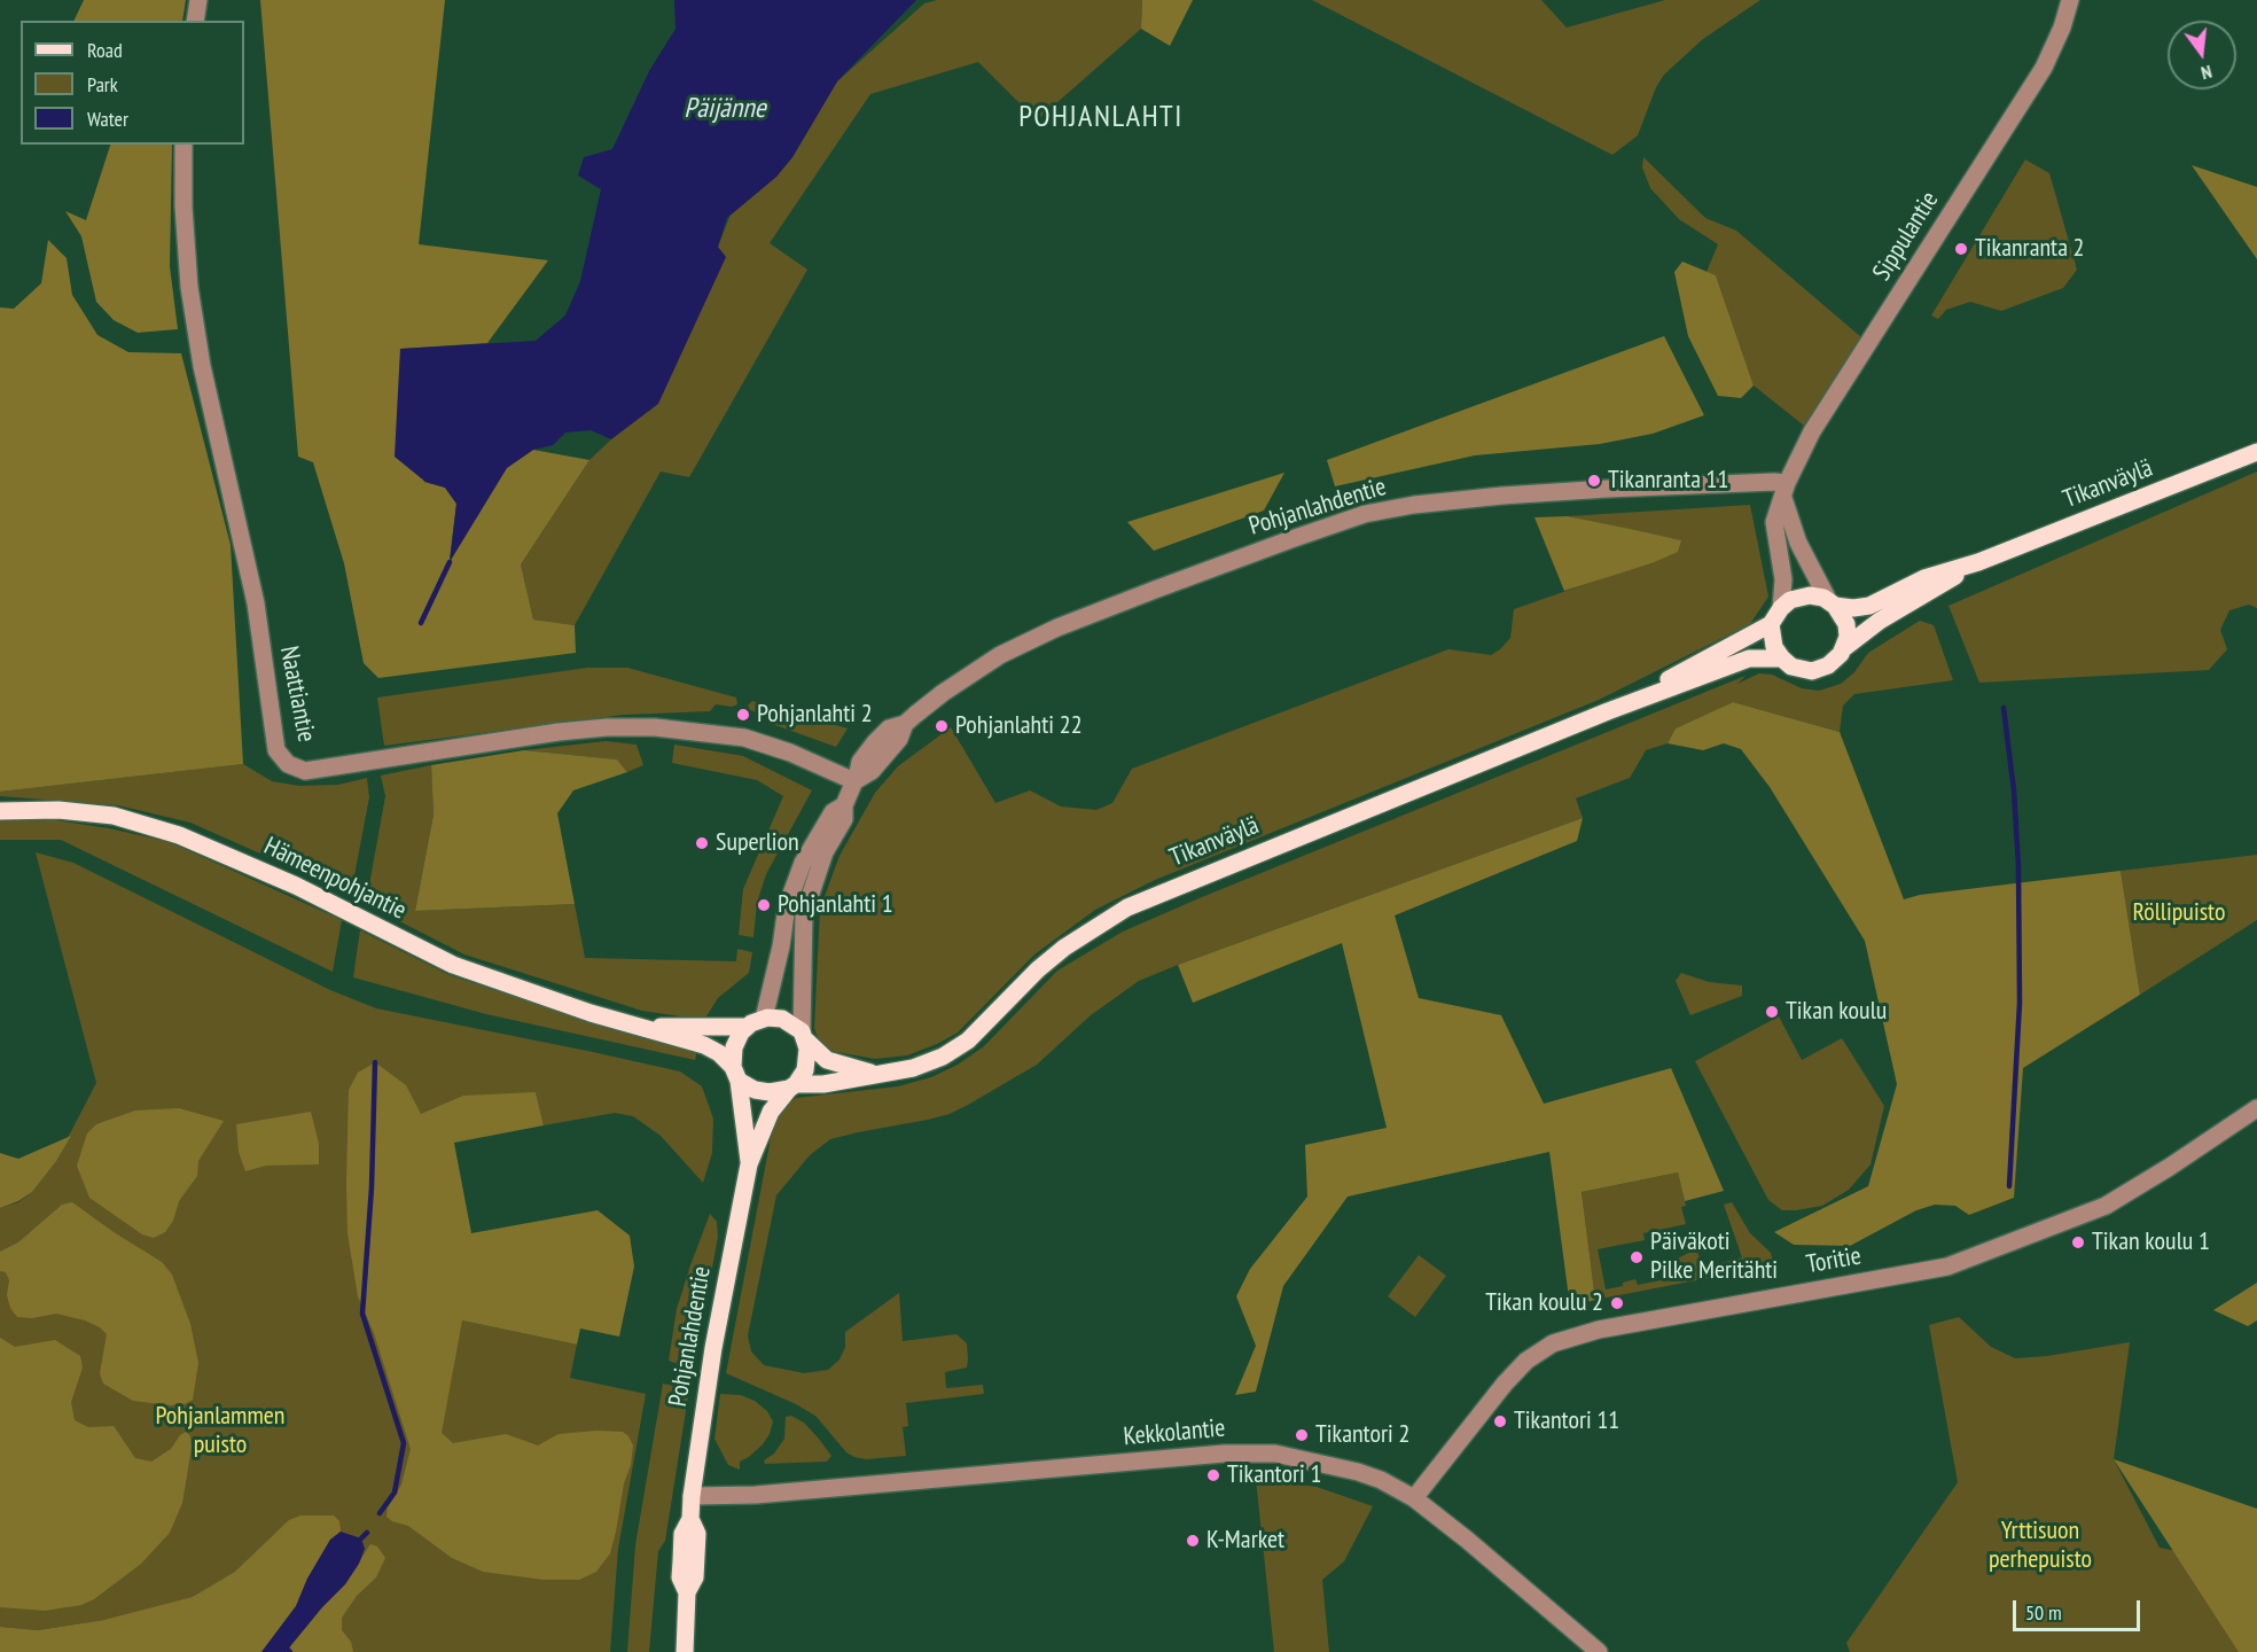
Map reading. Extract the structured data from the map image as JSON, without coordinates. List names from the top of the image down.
{
  "streets": {
    "main road": ["Tikanväylä", "Pohjanlahdentie", "Hämeenpohjantie"],
    "street": [
      "Sippulantie",
      "Naattiantie",
      "Toritie",
      "Kekkolantie"
    ]
  },
  "crossings": [
    ["Sippulantie", "Tikanväylä"],
    ["Sippulantie", "Pohjanlahdentie"],
    ["Tikanväylä", "Pohjanlahdentie"],
    ["Tikanväylä", "Hämeenpohjantie"],
    ["Pohjanlahdentie", "Naattiantie"],
    ["Pohjanlahdentie", "Hämeenpohjantie"],
    ["Pohjanlahdentie", "Kekkolantie"],
    ["Toritie", "Kekkolantie"]
  ],
  "districts": ["POHJANLAHTI"],
  "water": ["Päijänne"],
  "parks": ["Röllipuisto", "Pohjanlammen puisto", "Yrttisuon perhepuisto"],
  "places": [
    "Tikanranta 2",
    "Tikanranta 11",
    "Pohjanlahti 2",
    "Pohjanlahti 22",
    "Superlion",
    "Pohjanlahti 1",
    "Tikan koulu",
    "Tikan koulu 1",
    "Päiväkoti Pilke Meritähti",
    "Tikan koulu 2",
    "Tikantori 11",
    "Tikantori 2",
    "Tikantori 1",
    "K-Market"
  ],
  "legend": ["Road", "Park", "Water"],
  "scale_bar": "50 m",
  "north": "bottom"
}
